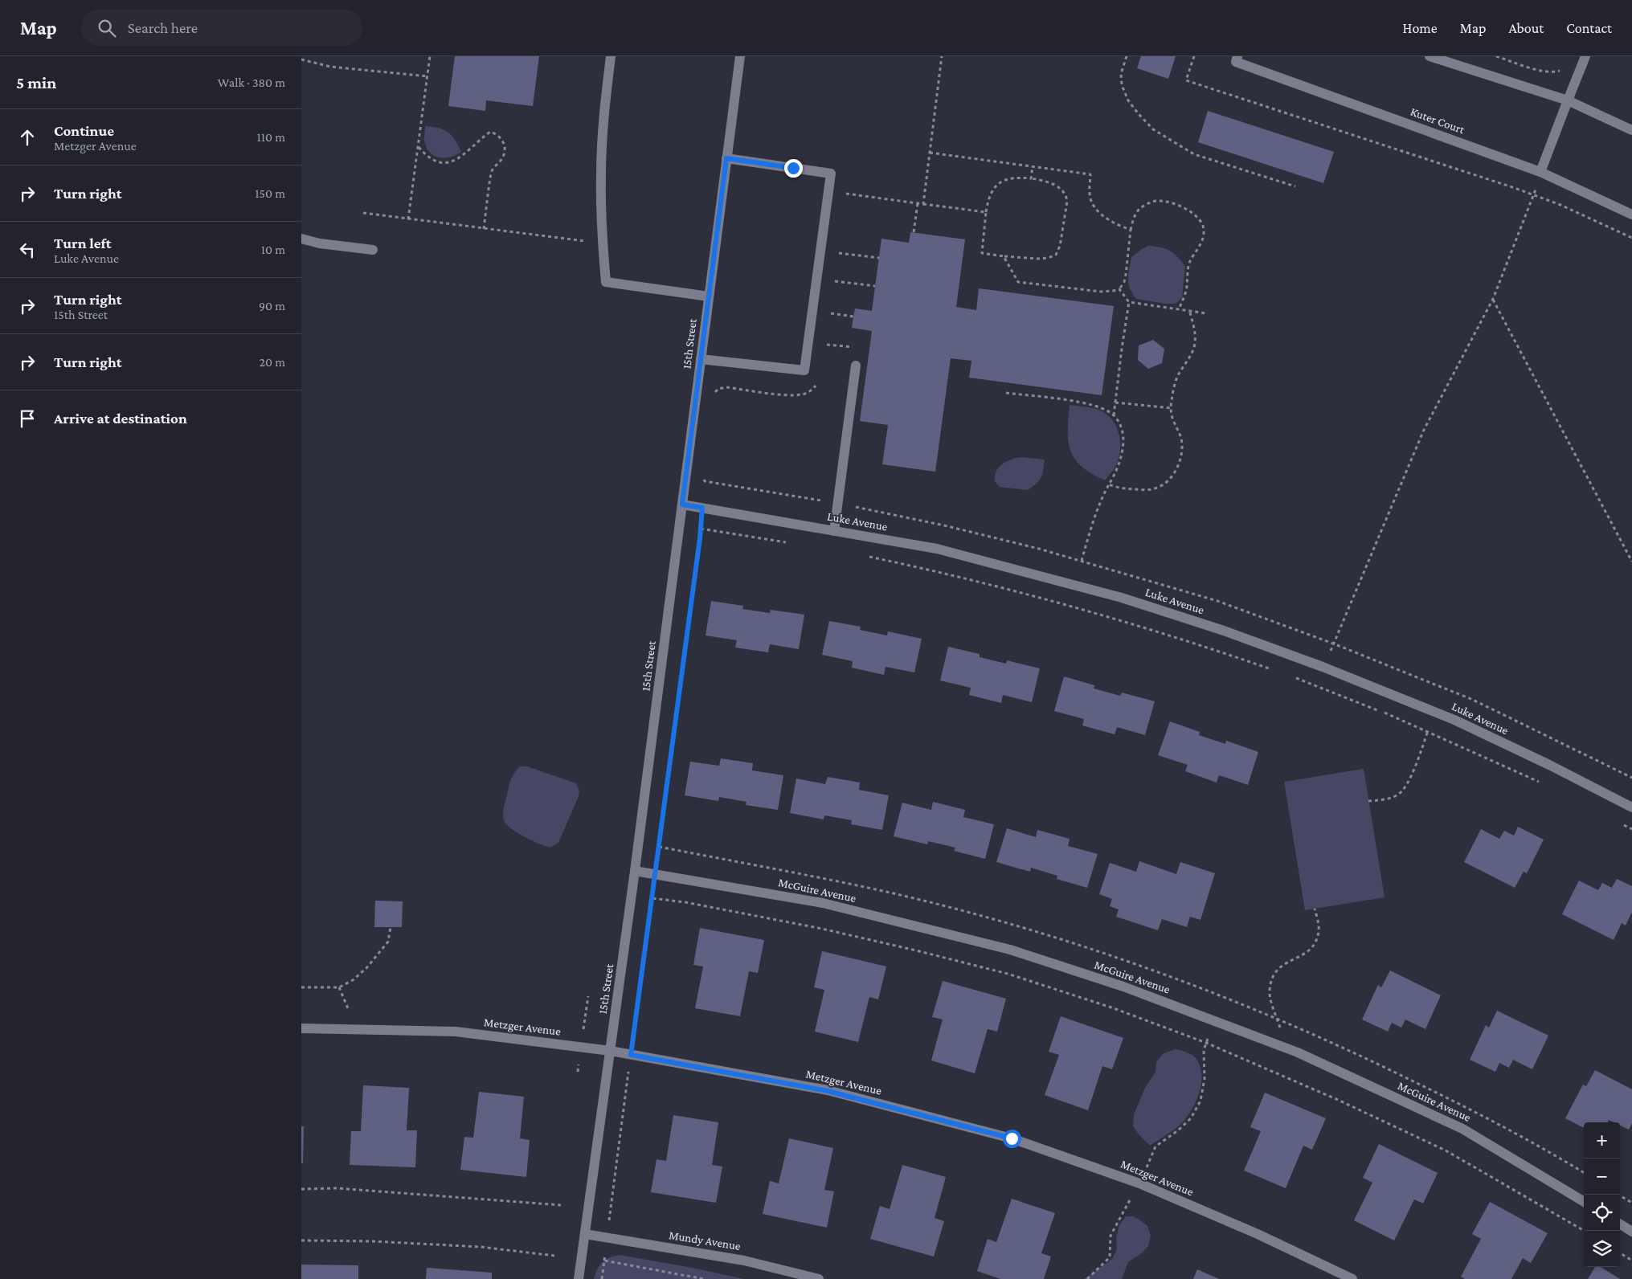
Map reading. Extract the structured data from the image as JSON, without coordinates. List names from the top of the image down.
{
  "streets": {
    "street": [
      "Kuter Court",
      "15th Street",
      "Luke Avenue",
      "McGuire Avenue",
      "Metzger Avenue",
      "Mundy Avenue"
    ]
  },
  "crossings": [
    ["15th Street", "Luke Avenue"],
    ["15th Street", "McGuire Avenue"],
    ["15th Street", "Metzger Avenue"],
    ["15th Street", "Mundy Avenue"]
  ],
  "page": {
    "header": "Map",
    "search": "Search here",
    "nav": [
      "Home",
      "Map",
      "About",
      "Contact"
    ],
    "heading": ["5 min", "Walk · 380 m"],
    "list": [
      ["Continue", "Metzger Avenue", "110 m"],
      ["Turn right", "150 m"],
      ["Turn left", "Luke Avenue", "10 m"],
      ["Turn right", "15th Street", "90 m"],
      ["Turn right", "20 m"],
      "Arrive at destination"
    ],
    "map_buttons": ["+", "−"]
  }
}
